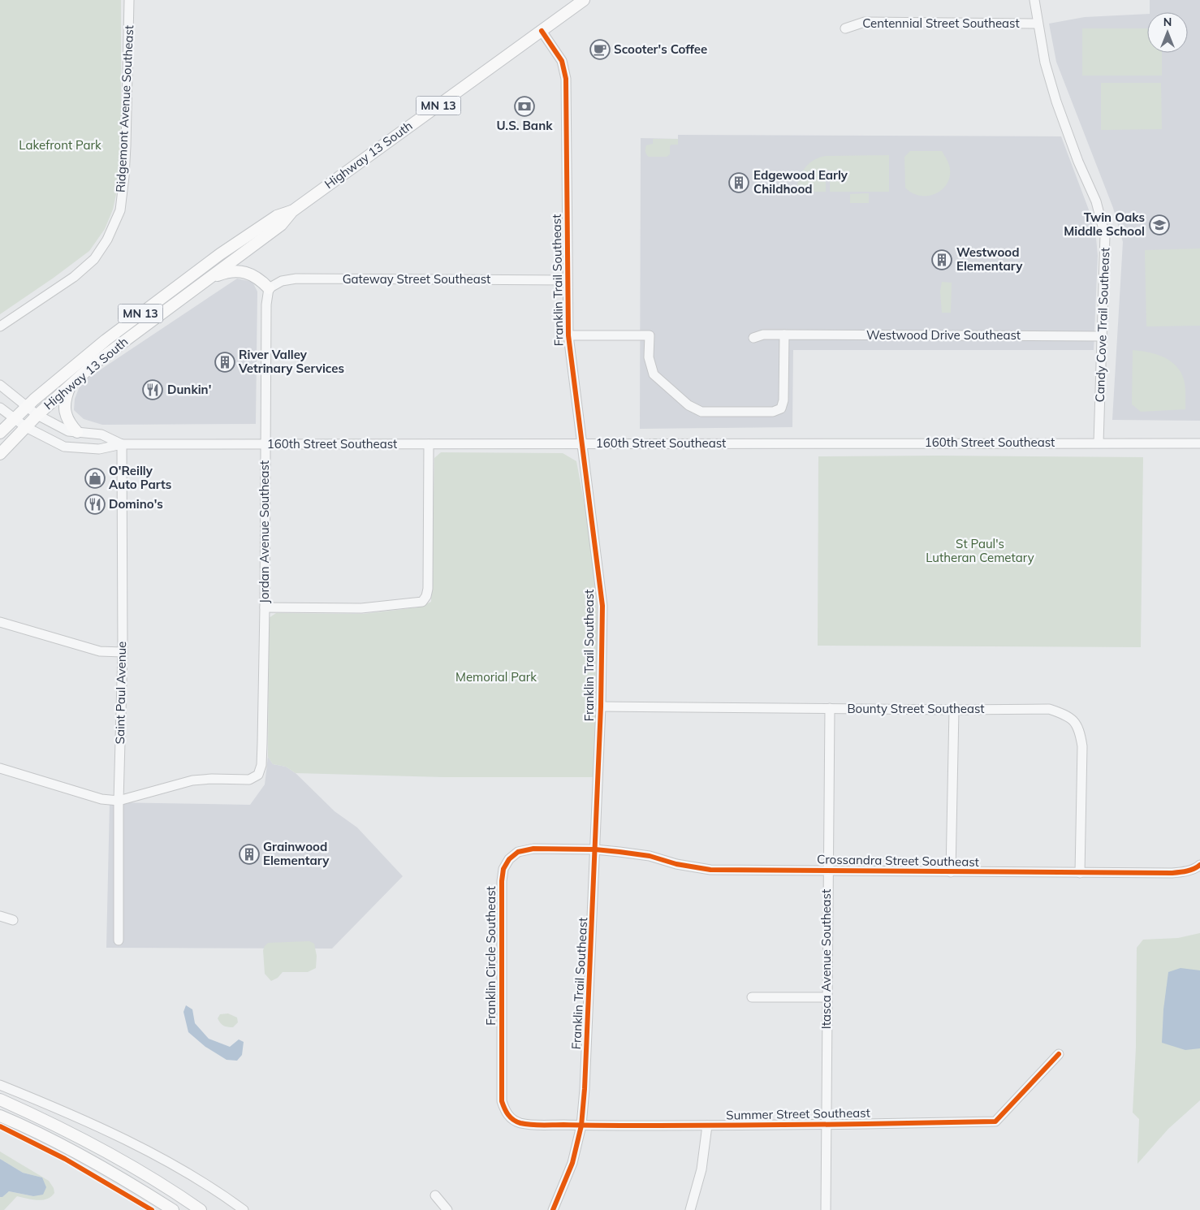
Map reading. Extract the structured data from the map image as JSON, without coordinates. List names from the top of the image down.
{
  "streets": {
    "main road": ["MN 13", "Highway 13 South"],
    "street": [
      "Centennial Street Southeast",
      "Ridgemont Avenue Southeast",
      "Gateway Street Southeast",
      "Franklin Trail Southeast",
      "Candy Cove Trail Southeast",
      "Westwood Drive Southeast",
      "160th Street Southeast",
      "Jordan Avenue Southeast",
      "Saint Paul Avenue",
      "Bounty Street Southeast",
      "Crossandra Street Southeast",
      "Franklin Circle Southeast",
      "Itasca Avenue Southeast",
      "Summer Street Southeast"
    ]
  },
  "crossings": [
    ["Centennial Street Southeast", "Candy Cove Trail Southeast"],
    ["Highway 13 South", "Franklin Trail Southeast"],
    ["Highway 13 South", "160th Street Southeast"],
    ["Gateway Street Southeast", "Franklin Trail Southeast"],
    ["Gateway Street Southeast", "Jordan Avenue Southeast"],
    ["Franklin Trail Southeast", "160th Street Southeast"],
    ["Franklin Trail Southeast", "Bounty Street Southeast"],
    ["Franklin Trail Southeast", "Crossandra Street Southeast"],
    ["Franklin Trail Southeast", "Franklin Circle Southeast"],
    ["Franklin Trail Southeast", "Summer Street Southeast"],
    ["Candy Cove Trail Southeast", "Westwood Drive Southeast"],
    ["Candy Cove Trail Southeast", "160th Street Southeast"],
    ["160th Street Southeast", "Jordan Avenue Southeast"],
    ["160th Street Southeast", "Saint Paul Avenue"],
    ["Jordan Avenue Southeast", "Saint Paul Avenue"],
    ["Bounty Street Southeast", "Crossandra Street Southeast"],
    ["Bounty Street Southeast", "Itasca Avenue Southeast"],
    ["Crossandra Street Southeast", "Franklin Circle Southeast"],
    ["Crossandra Street Southeast", "Itasca Avenue Southeast"],
    ["Franklin Circle Southeast", "Summer Street Southeast"],
    ["Itasca Avenue Southeast", "Summer Street Southeast"]
  ],
  "parks": ["Lakefront Park", "St Paul's Lutheran Cemetary", "Memorial Park"],
  "places": {
    "cafe": ["Scooter's Coffee"],
    "bank": ["U.S. Bank"],
    "building": [
      "Edgewood Early Childhood",
      "Westwood Elementary",
      "River Valley Vetrinary Services",
      "Grainwood Elementary"
    ],
    "school or university": ["Twin Oaks Middle School"],
    "restaurant": ["Dunkin'", "Domino's"],
    "shop": ["O'Reilly Auto Parts"]
  },
  "north": "top"
}
